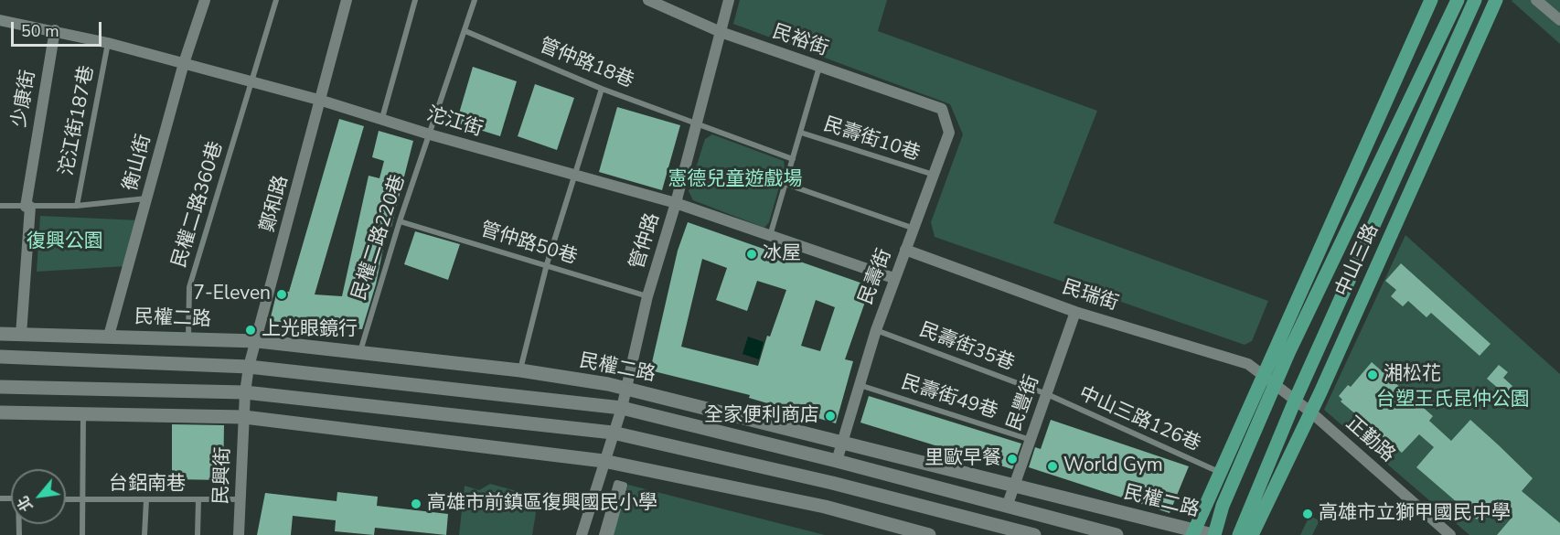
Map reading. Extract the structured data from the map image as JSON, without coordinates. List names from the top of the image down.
{
  "streets": {
    "main road": ["中山三路"],
    "street": [
      "民裕街",
      "少康街",
      "沱江街",
      "衡山街",
      "鄭和路",
      "管仲路",
      "民壽街",
      "民瑞街",
      "民權二路",
      "民豐街",
      "正勤路",
      "民興街"
    ],
    "lane": [
      "管仲路18巷",
      "沱江街187巷",
      "民壽街10巷",
      "民權二路360巷",
      "民權二路220巷",
      "管仲路50巷",
      "民壽街35巷",
      "民壽街49巷",
      "中山三路126巷",
      "台鋁南巷"
    ]
  },
  "crossings": [
    ["民裕街", "管仲路"],
    ["民裕街", "民壽街"],
    ["管仲路18巷", "民權二路220巷"],
    ["管仲路18巷", "管仲路"],
    ["少康街", "沱江街"],
    ["少康街", "民權二路"],
    ["沱江街187巷", "沱江街"],
    ["沱江街", "衡山街"],
    ["沱江街", "鄭和路"],
    ["沱江街", "民權二路360巷"],
    ["沱江街", "民權二路220巷"],
    ["沱江街", "管仲路"],
    ["沱江街", "民壽街"],
    ["民壽街10巷", "民壽街"],
    ["衡山街", "民權二路"],
    ["鄭和路", "民權二路"],
    ["鄭和路", "民興街"],
    ["民權二路360巷", "民權二路"],
    ["民權二路220巷", "管仲路50巷"],
    ["民權二路220巷", "民權二路"],
    ["管仲路", "管仲路50巷"],
    ["管仲路", "民權二路"],
    ["中山三路", "民瑞街"],
    ["中山三路", "民權二路"],
    ["中山三路", "中山三路126巷"],
    ["中山三路", "正勤路"],
    ["民壽街", "民瑞街"],
    ["民壽街", "民權二路"],
    ["民壽街", "民壽街35巷"],
    ["民壽街", "民壽街49巷"],
    ["民瑞街", "民豐街"],
    ["民瑞街", "正勤路"],
    ["民權二路", "民豐街"],
    ["民壽街35巷", "民豐街"],
    ["民壽街35巷", "中山三路126巷"],
    ["民壽街49巷", "民豐街"],
    ["民豐街", "中山三路126巷"],
    ["民興街", "台鋁南巷"]
  ],
  "parks": ["憲德兒童遊戲場", "復興公園", "台塑王氏昆仲公園"],
  "places": [
    "冰屋",
    "7-Eleven",
    "上光眼鏡行",
    "湘松花",
    "全家便利商店",
    "里歐早餐",
    "World Gym",
    "高雄市前鎮區復興國民小學",
    "高雄市立獅甲國民中學"
  ],
  "scale_bar": "50 m",
  "north": "bottom left"
}
